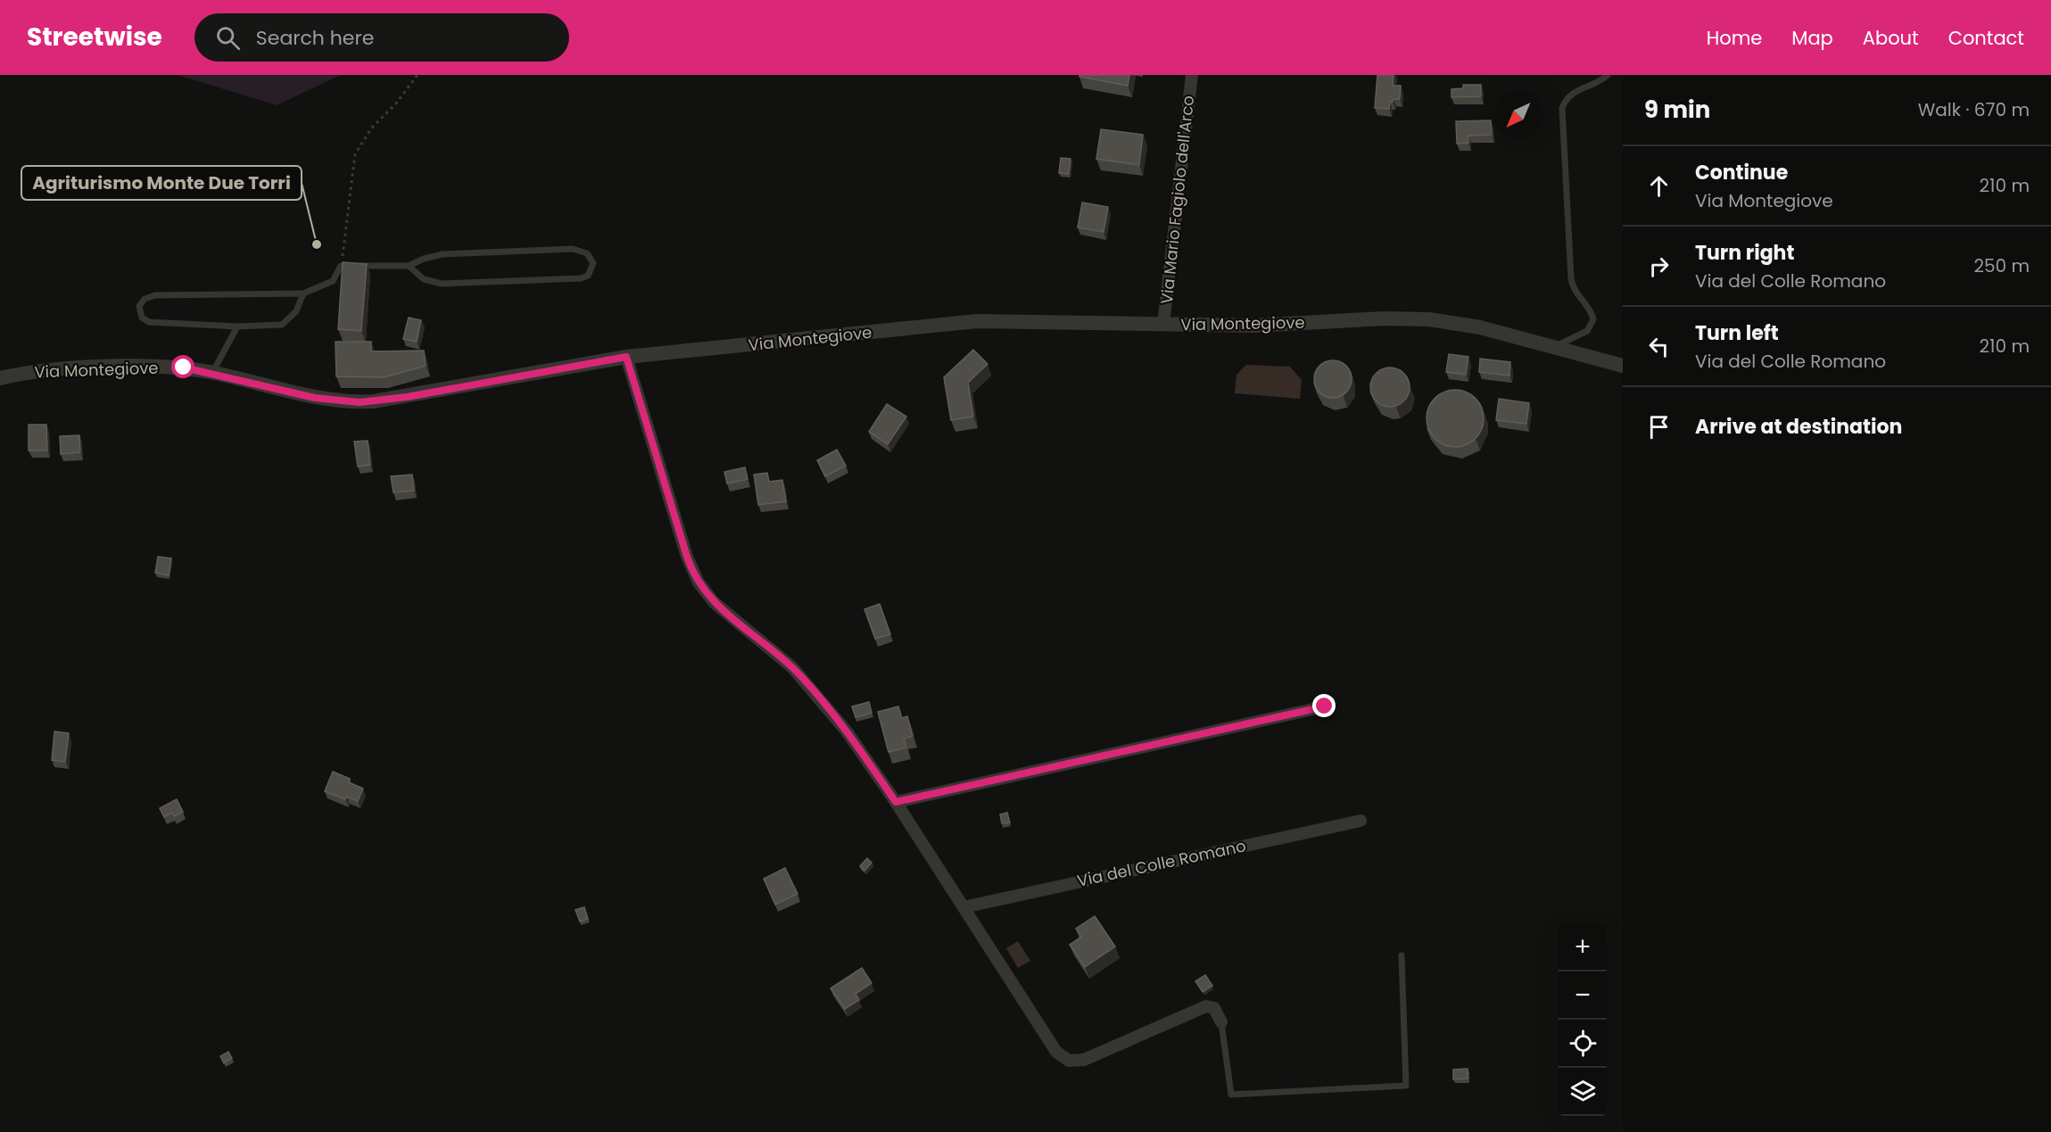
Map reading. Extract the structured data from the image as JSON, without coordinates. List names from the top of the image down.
{
  "streets": {
    "street": ["Via Mario Fagiolo dell'Arco", "Via Montegiove", "Via del Colle Romano"]
  },
  "crossings": [
    ["Via Mario Fagiolo dell'Arco", "Via Montegiove"]
  ],
  "places": ["Agriturismo Monte Due Torri"],
  "north": "bottom left",
  "page": {
    "header": "Streetwise",
    "search": "Search here",
    "nav": [
      "Home",
      "Map",
      "About",
      "Contact"
    ],
    "heading": ["9 min", "Walk · 670 m"],
    "list": [
      ["Continue", "Via Montegiove", "210 m"],
      ["Turn right", "Via del Colle Romano", "250 m"],
      ["Turn left", "Via del Colle Romano", "210 m"],
      "Arrive at destination"
    ],
    "map_buttons": ["+", "−"]
  }
}
